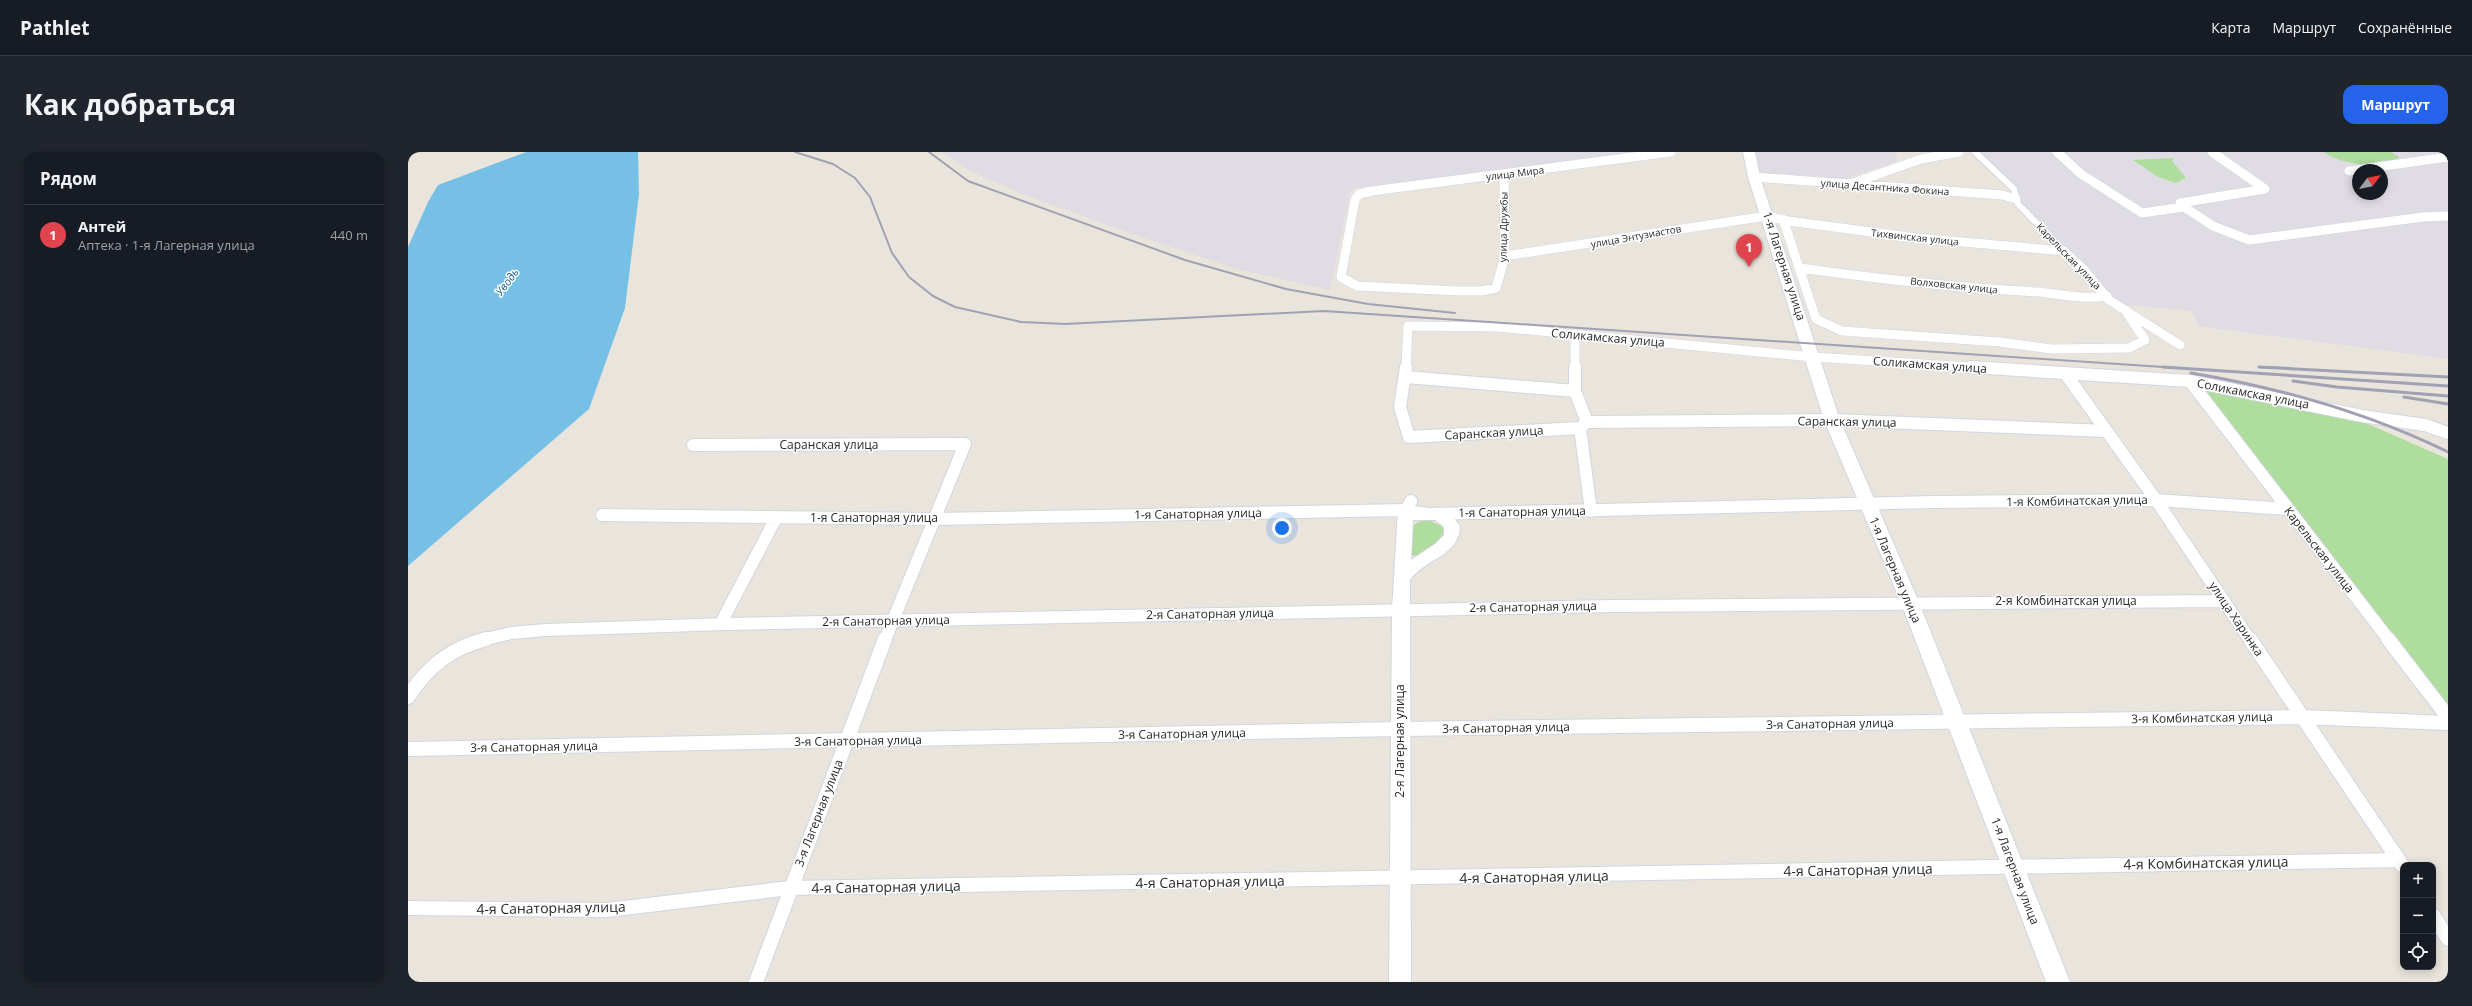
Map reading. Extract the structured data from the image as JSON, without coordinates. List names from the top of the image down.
{
  "streets": {
    "main road": ["1-я Лагерная улица"],
    "street": [
      "улица Мира",
      "улица Десантника Фокина",
      "улица Дружбы",
      "улица Энтузиастов",
      "Тихвинская улица",
      "Карельская улица",
      "Волховская улица",
      "Соликамская улица",
      "Саранская улица",
      "1-я Комбинатская улица",
      "1-я Санаторная улица",
      "2-я Комбинатская улица",
      "2-я Санаторная улица",
      "улица Харинка",
      "3-я Комбинатская улица",
      "3-я Санаторная улица",
      "2-я Лагерная улица",
      "3-я Лагерная улица",
      "4-я Комбинатская улица",
      "4-я Санаторная улица"
    ]
  },
  "crossings": [
    ["улица Мира", "улица Дружбы"],
    ["улица Десантника Фокина", "Карельская улица"],
    ["улица Десантника Фокина", "1-я Лагерная улица"],
    ["улица Дружбы", "улица Энтузиастов"],
    ["улица Энтузиастов", "Тихвинская улица"],
    ["улица Энтузиастов", "1-я Лагерная улица"],
    ["Тихвинская улица", "Карельская улица"],
    ["Тихвинская улица", "1-я Лагерная улица"],
    ["Карельская улица", "Волховская улица"],
    ["Карельская улица", "Соликамская улица"],
    ["Карельская улица", "1-я Комбинатская улица"],
    ["1-я Лагерная улица", "Соликамская улица"],
    ["1-я Лагерная улица", "Саранская улица"],
    ["1-я Лагерная улица", "1-я Комбинатская улица"],
    ["1-я Лагерная улица", "1-я Санаторная улица"],
    ["1-я Лагерная улица", "2-я Комбинатская улица"],
    ["1-я Лагерная улица", "2-я Санаторная улица"],
    ["1-я Лагерная улица", "3-я Комбинатская улица"],
    ["1-я Лагерная улица", "3-я Санаторная улица"],
    ["1-я Лагерная улица", "4-я Комбинатская улица"],
    ["1-я Лагерная улица", "4-я Санаторная улица"],
    ["Соликамская улица", "Саранская улица"],
    ["Соликамская улица", "улица Харинка"],
    ["Саранская улица", "улица Харинка"],
    ["Саранская улица", "3-я Лагерная улица"],
    ["1-я Комбинатская улица", "1-я Санаторная улица"],
    ["1-я Комбинатская улица", "улица Харинка"],
    ["1-я Санаторная улица", "2-я Лагерная улица"],
    ["1-я Санаторная улица", "3-я Лагерная улица"],
    ["2-я Комбинатская улица", "2-я Санаторная улица"],
    ["2-я Комбинатская улица", "улица Харинка"],
    ["2-я Санаторная улица", "2-я Лагерная улица"],
    ["2-я Санаторная улица", "3-я Лагерная улица"],
    ["улица Харинка", "3-я Комбинатская улица"],
    ["3-я Комбинатская улица", "3-я Санаторная улица"],
    ["3-я Санаторная улица", "2-я Лагерная улица"],
    ["3-я Санаторная улица", "3-я Лагерная улица"],
    ["2-я Лагерная улица", "4-я Санаторная улица"],
    ["3-я Лагерная улица", "4-я Санаторная улица"],
    ["4-я Комбинатская улица", "4-я Санаторная улица"]
  ],
  "water": ["Уводь"],
  "north": "top right",
  "page": {
    "header": "Pathlet",
    "nav": ["Карта", "Маршрут", "Сохранённые"],
    "title": "Как добраться",
    "buttons": "Маршрут",
    "heading": "Рядом",
    "list": [
      {
        "mark": "1",
        "name": "Антей",
        "note": "Аптека · 1-я Лагерная улица",
        "value": "440 m"
      }
    ],
    "pins": "1",
    "map_buttons": ["+", "−"]
  }
}
